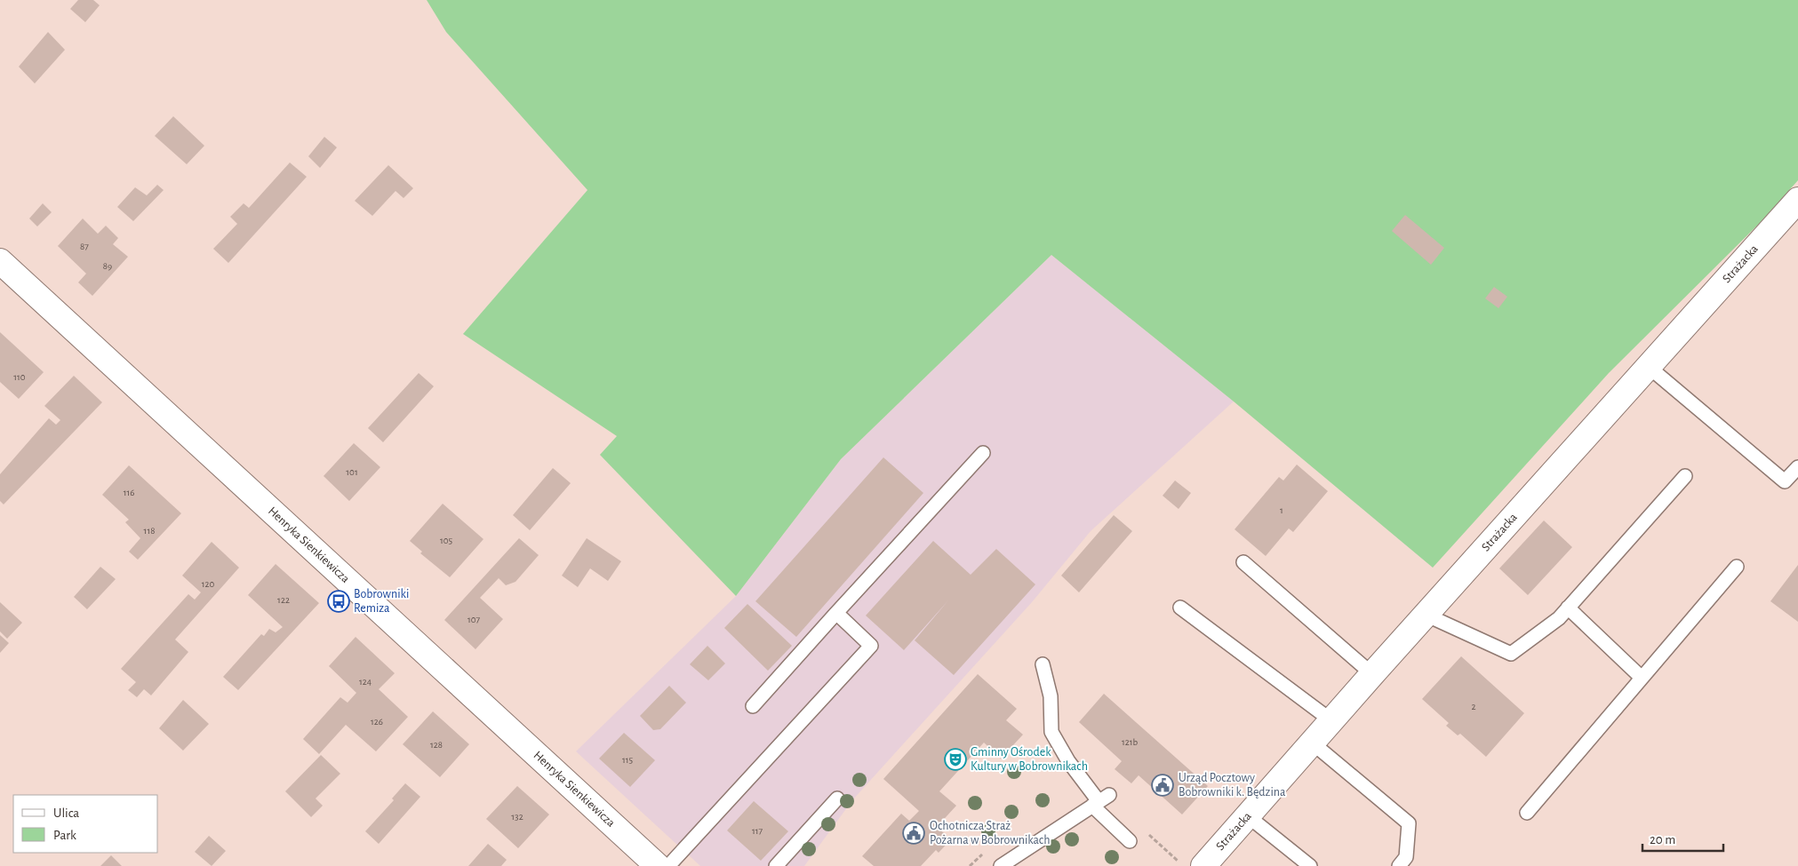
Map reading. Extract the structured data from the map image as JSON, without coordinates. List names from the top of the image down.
{
  "streets": {
    "street": ["Strażacka", "Henryka Sienkiewicza"]
  },
  "places": {
    "bus stop": ["Bobrowniki Remiza"],
    "theatre": ["Gminny Ośrodek Kultury w Bobrownikach"],
    "public building": ["Urząd Pocztowy Bobrowniki k. Będzina", "Ochotnicza Straż Pożarna w Bobrownikach"]
  },
  "house_numbers": [
    "87",
    "89",
    "110",
    "101",
    "116",
    "1",
    "118",
    "105",
    "120",
    "122",
    "107",
    "124",
    "2",
    "126",
    "121b",
    "128",
    "115",
    "132",
    "117"
  ],
  "legend": ["Ulica", "Park"],
  "scale_bar": "20 m"
}
